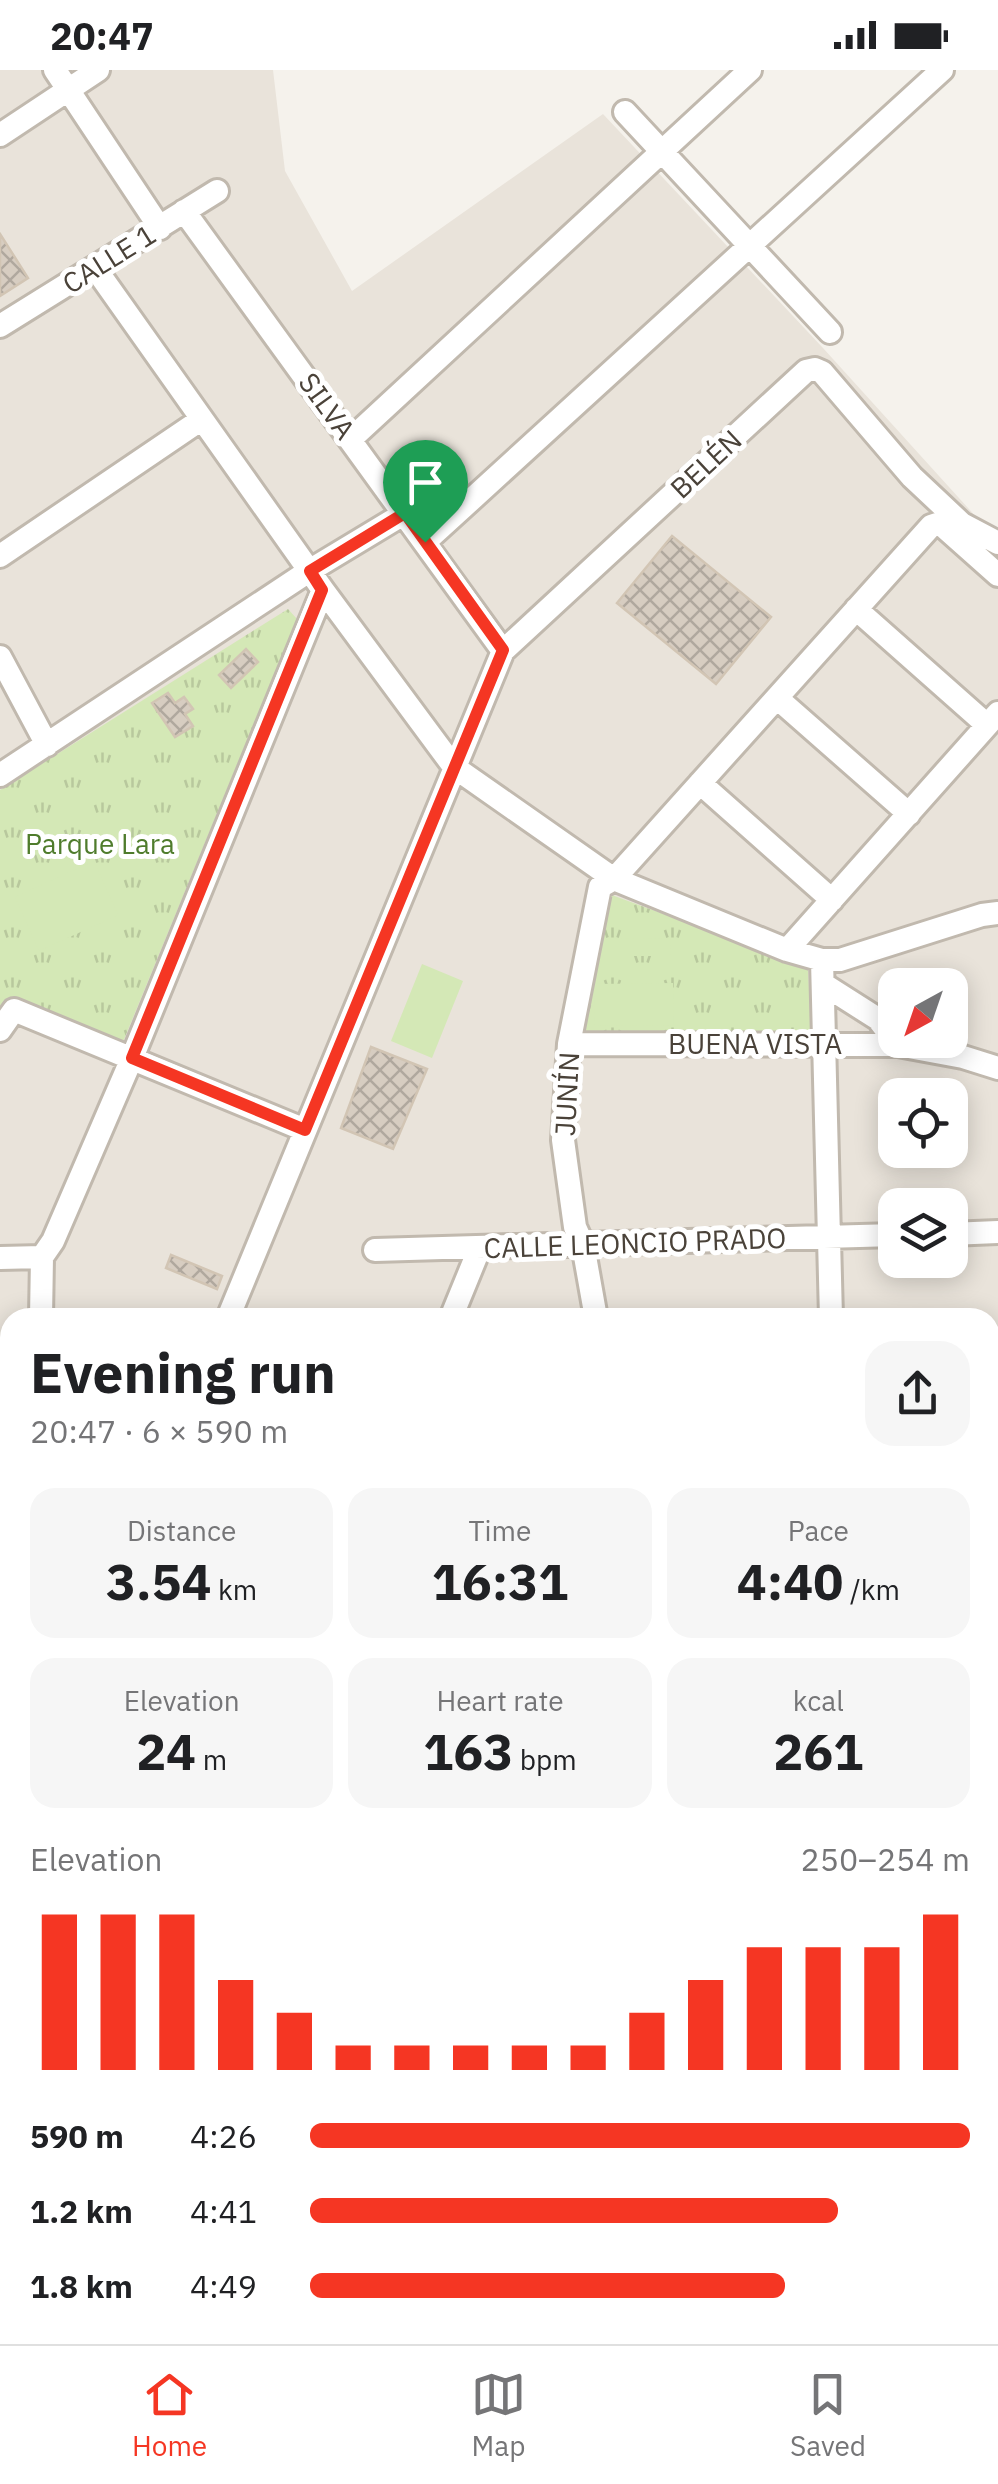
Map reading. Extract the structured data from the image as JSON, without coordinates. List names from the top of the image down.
{
  "streets": {
    "street": [
      "CALLE 1",
      "SILVA",
      "BELÉN",
      "BUENA VISTA",
      "JUNÍN",
      "CALLE LEONCIO PRADO"
    ]
  },
  "crossings": [
    ["CALLE 1", "SILVA"],
    ["SILVA", "BELÉN"],
    ["BUENA VISTA", "JUNÍN"],
    ["JUNÍN", "CALLE LEONCIO PRADO"]
  ],
  "parks": ["Parque Lara"],
  "north": "bottom left",
  "page": {
    "status": "20:47",
    "heading": ["Evening run", "20:47 · 6 × 590 m"],
    "stats": [
      ["Distance", "3.54 km"],
      ["Time", "16:31"],
      ["Pace", "4:40 /km"],
      ["Elevation", "24 m"],
      ["Heart rate", "163 bpm"],
      ["kcal", "261"]
    ],
    "chart": ["Elevation", "250–254 m"],
    "list": [
      {
        "name": "590 m",
        "note": "4:26"
      },
      {
        "name": "1.2 km",
        "note": "4:41"
      },
      {
        "name": "1.8 km",
        "note": "4:49"
      }
    ],
    "tabs": ["Home", "Map", "Saved"]
  }
}
